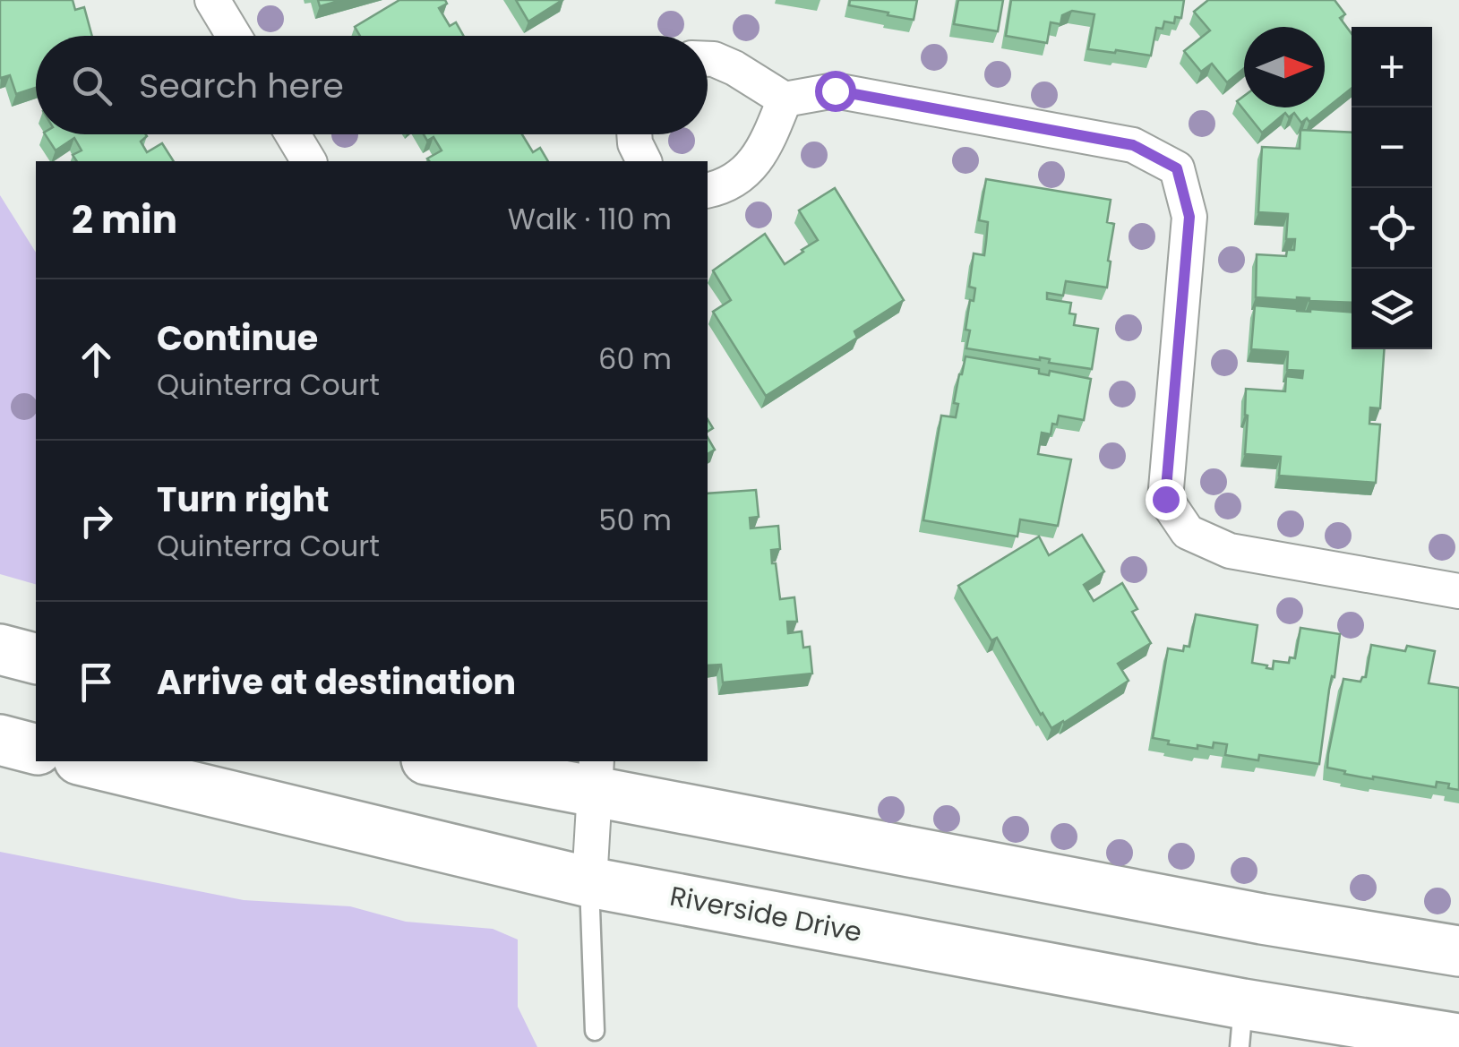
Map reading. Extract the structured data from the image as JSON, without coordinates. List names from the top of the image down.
{
  "streets": {
    "main road": ["Riverside Drive"]
  },
  "north": "right",
  "page": {
    "map_buttons": ["+", "−"],
    "search": "Search here",
    "heading": ["2 min", "Walk · 110 m"],
    "list": [
      ["Continue", "Quinterra Court", "60 m"],
      ["Turn right", "Quinterra Court", "50 m"],
      "Arrive at destination"
    ]
  }
}
